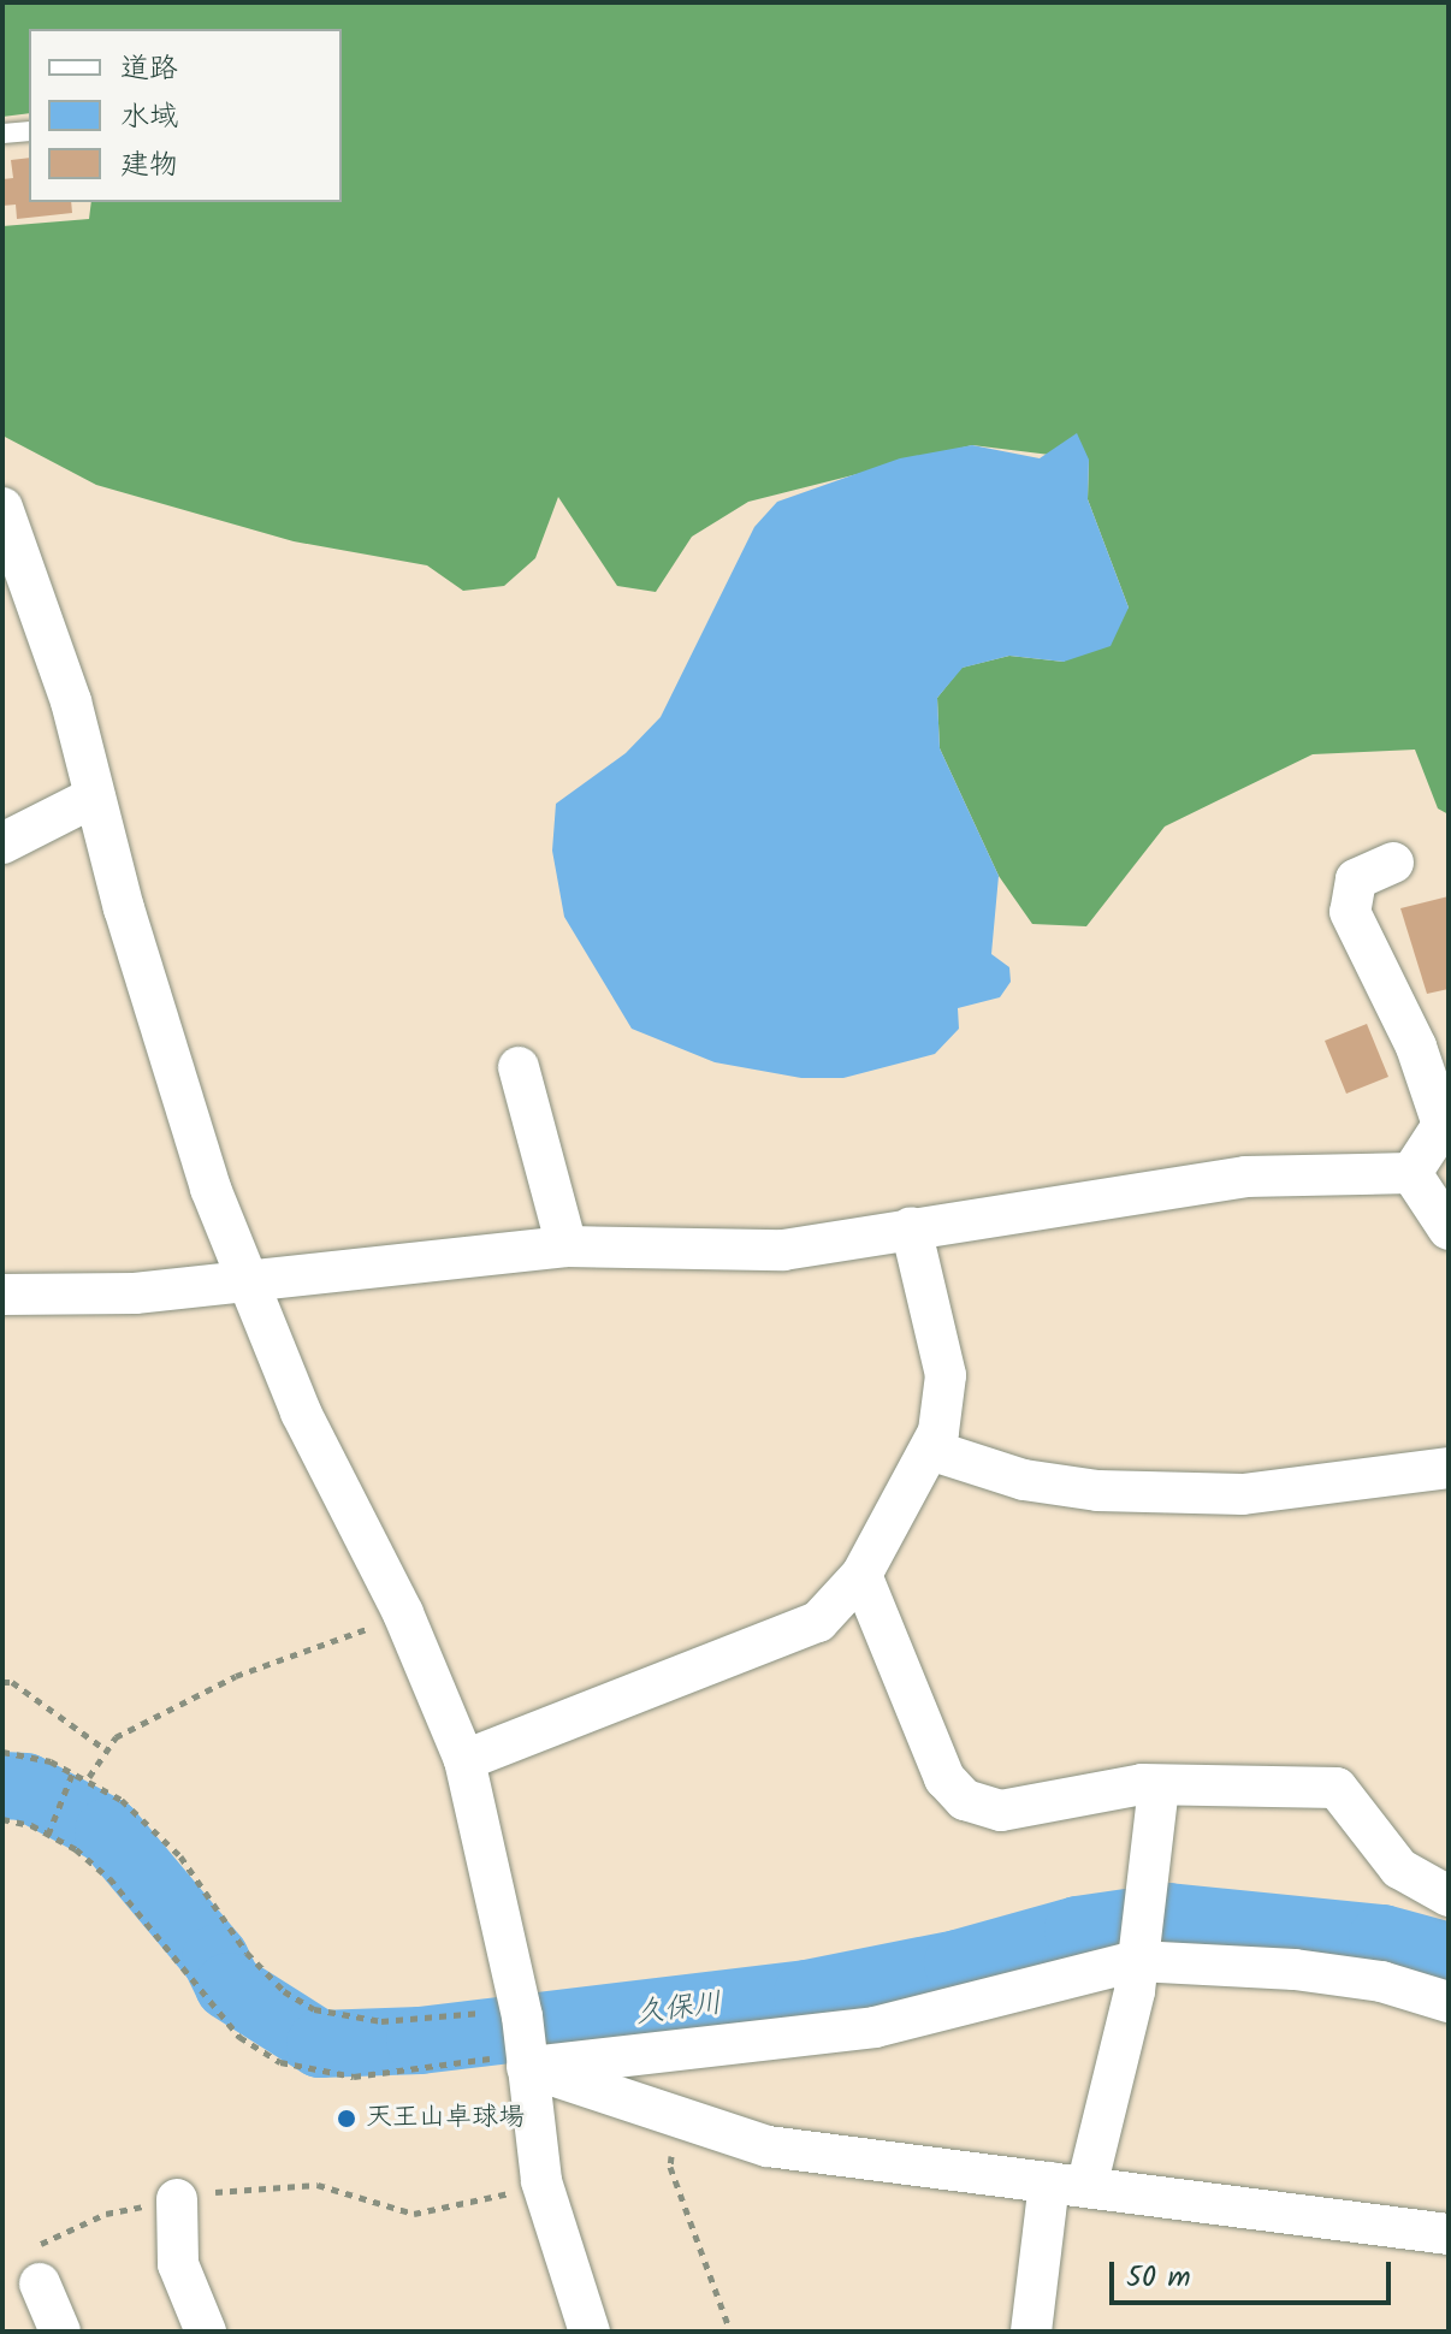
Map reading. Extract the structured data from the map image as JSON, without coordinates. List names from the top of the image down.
{
  "water": ["久保川"],
  "places": ["天王山卓球場"],
  "legend": ["道路", "水域", "建物"],
  "scale_bar": "50 m"
}
